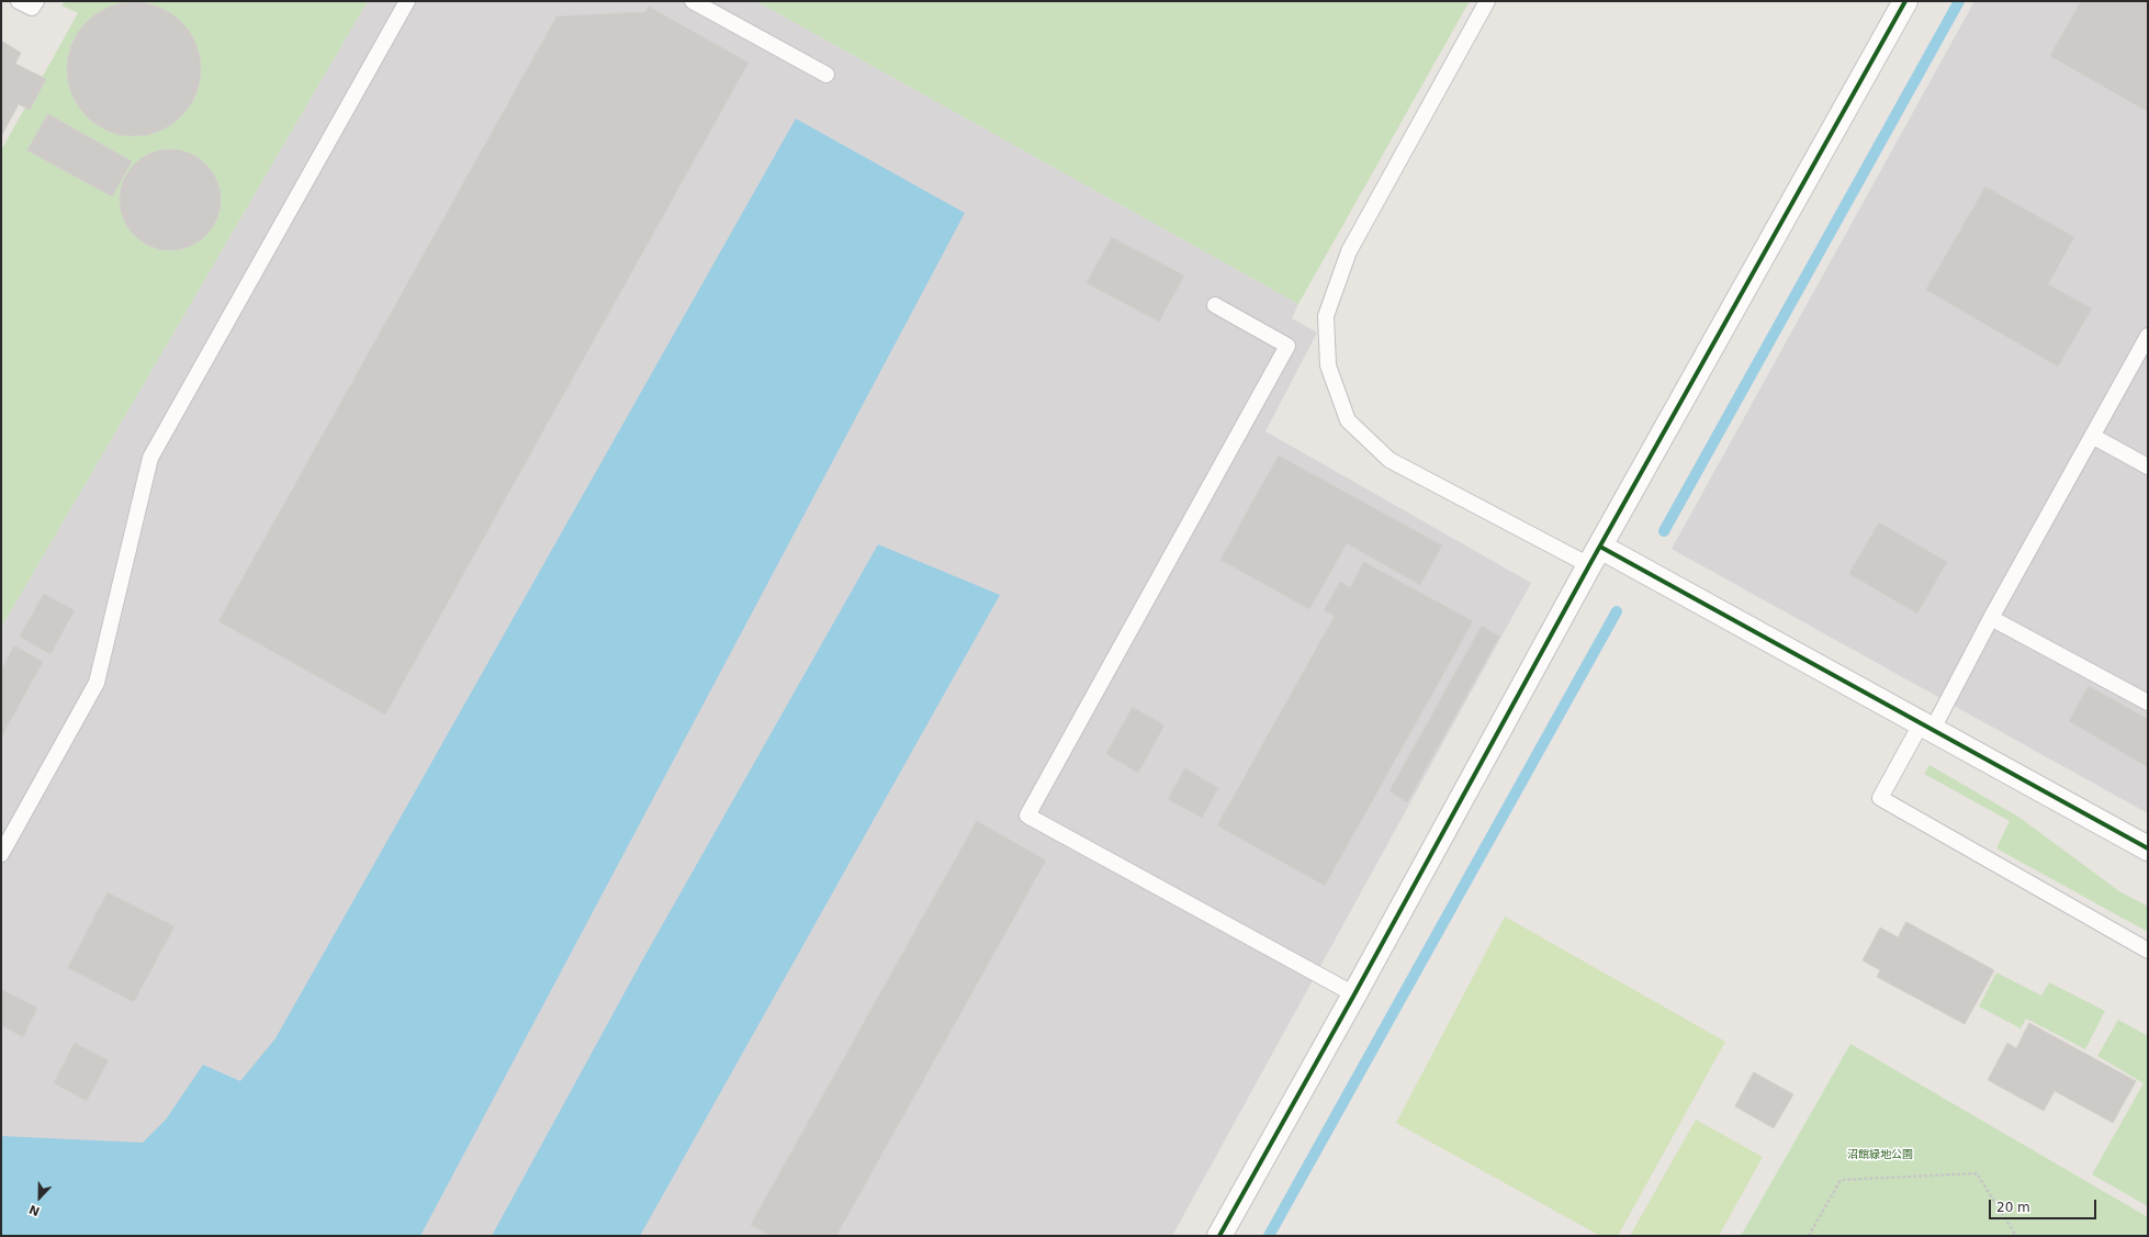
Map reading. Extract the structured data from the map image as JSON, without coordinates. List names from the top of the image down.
{
  "parks": ["沼館緑地公園"],
  "scale_bar": "20 m",
  "north": "bottom"
}
